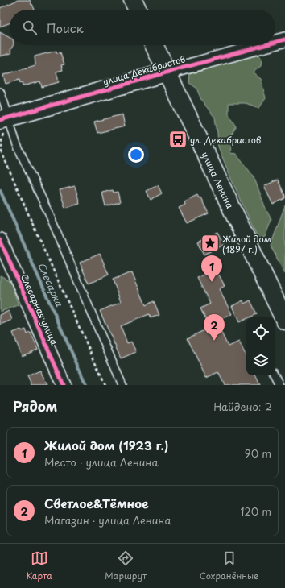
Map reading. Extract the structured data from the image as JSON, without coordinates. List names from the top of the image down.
{
  "streets": {
    "main road": ["улица Декабристов", "улица Ленина"],
    "street": ["Слесарная улица"]
  },
  "crossings": [
    ["улица Декабристов", "улица Ленина"]
  ],
  "water": ["Слесарка"],
  "places": {
    "bus stop": ["ул. Декабристов"],
    "place": ["Жилой дом (1897 г.)"]
  },
  "page": {
    "search": "Поиск",
    "pins": ["1", "2"],
    "heading": ["Рядом", "Найдено: 2"],
    "list": [
      {
        "mark": "1",
        "name": "Жилой дом (1923 г.)",
        "note": "Место · улица Ленина",
        "value": "90 m"
      },
      {
        "mark": "2",
        "name": "Светлое&Тёмное",
        "note": "Магазин · улица Ленина",
        "value": "120 m"
      }
    ],
    "nav": ["Карта", "Маршрут", "Сохранённые"]
  }
}
